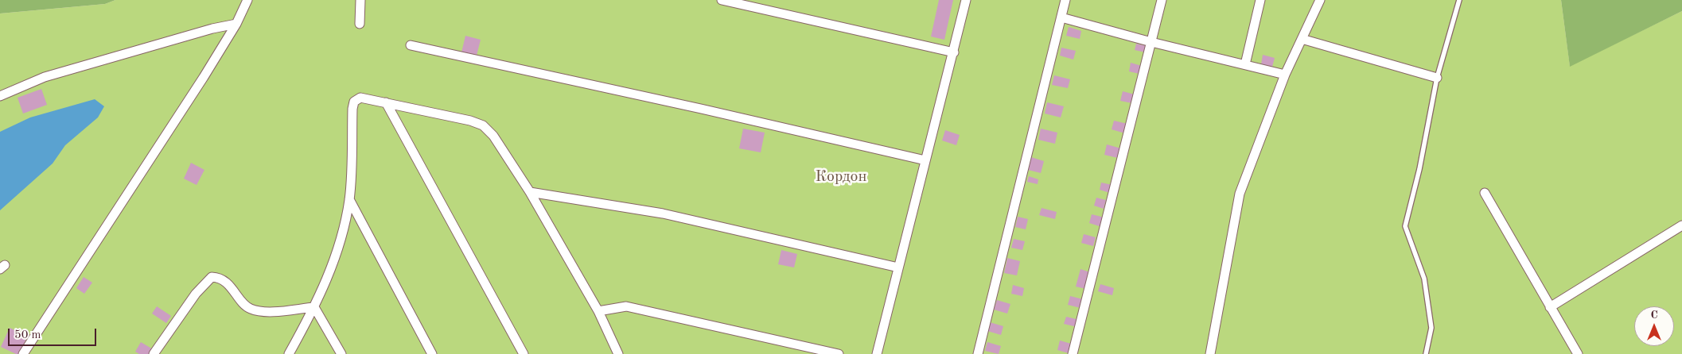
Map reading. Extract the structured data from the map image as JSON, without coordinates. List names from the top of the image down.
{
  "parks": ["Кордон"],
  "scale_bar": "50 m",
  "north": "top"
}
